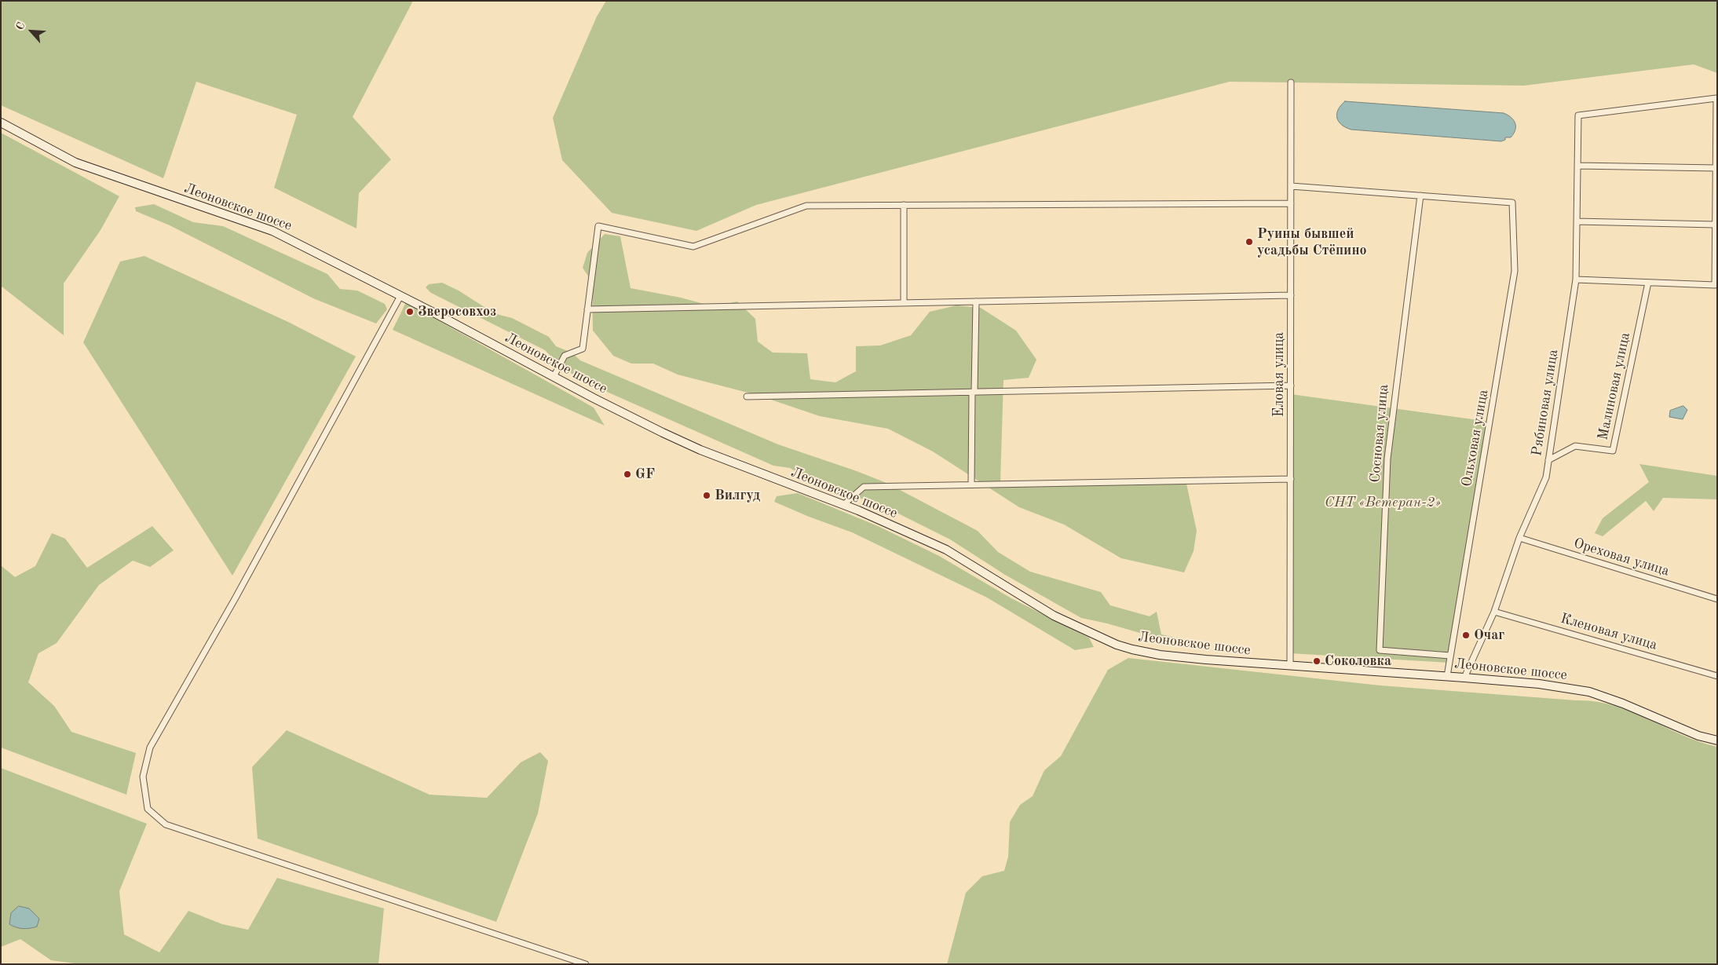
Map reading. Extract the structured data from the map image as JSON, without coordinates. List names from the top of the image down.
{
  "streets": {
    "main road": ["Леоновское шоссе"],
    "street": [
      "Еловая улица",
      "Малиновая улица",
      "Рябиновая улица",
      "Сосновая улица",
      "Ольховая улица",
      "Ореховая улица",
      "Кленовая улица"
    ]
  },
  "crossings": [
    ["Леоновское шоссе", "Еловая улица"],
    ["Леоновское шоссе", "Рябиновая улица"],
    ["Леоновское шоссе", "Ольховая улица"],
    ["Малиновая улица", "Рябиновая улица"],
    ["Рябиновая улица", "Ореховая улица"],
    ["Рябиновая улица", "Кленовая улица"],
    ["Сосновая улица", "Ольховая улица"]
  ],
  "parks": ["СНТ «Ветеран-2»"],
  "places": [
    "Руины бывшей усадьбы Стёпино",
    "Зверосовхоз",
    "GF",
    "Вилгуд",
    "Очаг",
    "Соколовка"
  ],
  "north": "top left"
}
